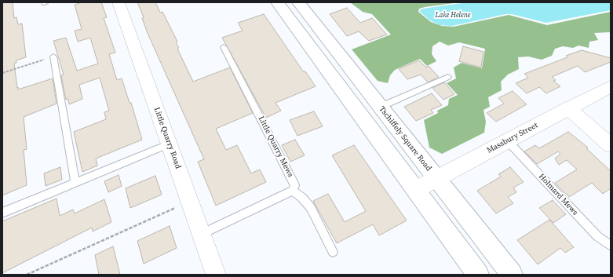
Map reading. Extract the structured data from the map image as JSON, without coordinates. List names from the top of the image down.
{
  "streets": {
    "street": ["Little Quarry Road", "Massbury Street", "Tschiffely Square Road"],
    "lane": ["Little Quarry Mews", "Holmard Mews"]
  },
  "crossings": [
    ["Massbury Street", "Tschiffely Square Road"],
    ["Massbury Street", "Holmard Mews"]
  ],
  "water": ["Lake Helene"]
}
